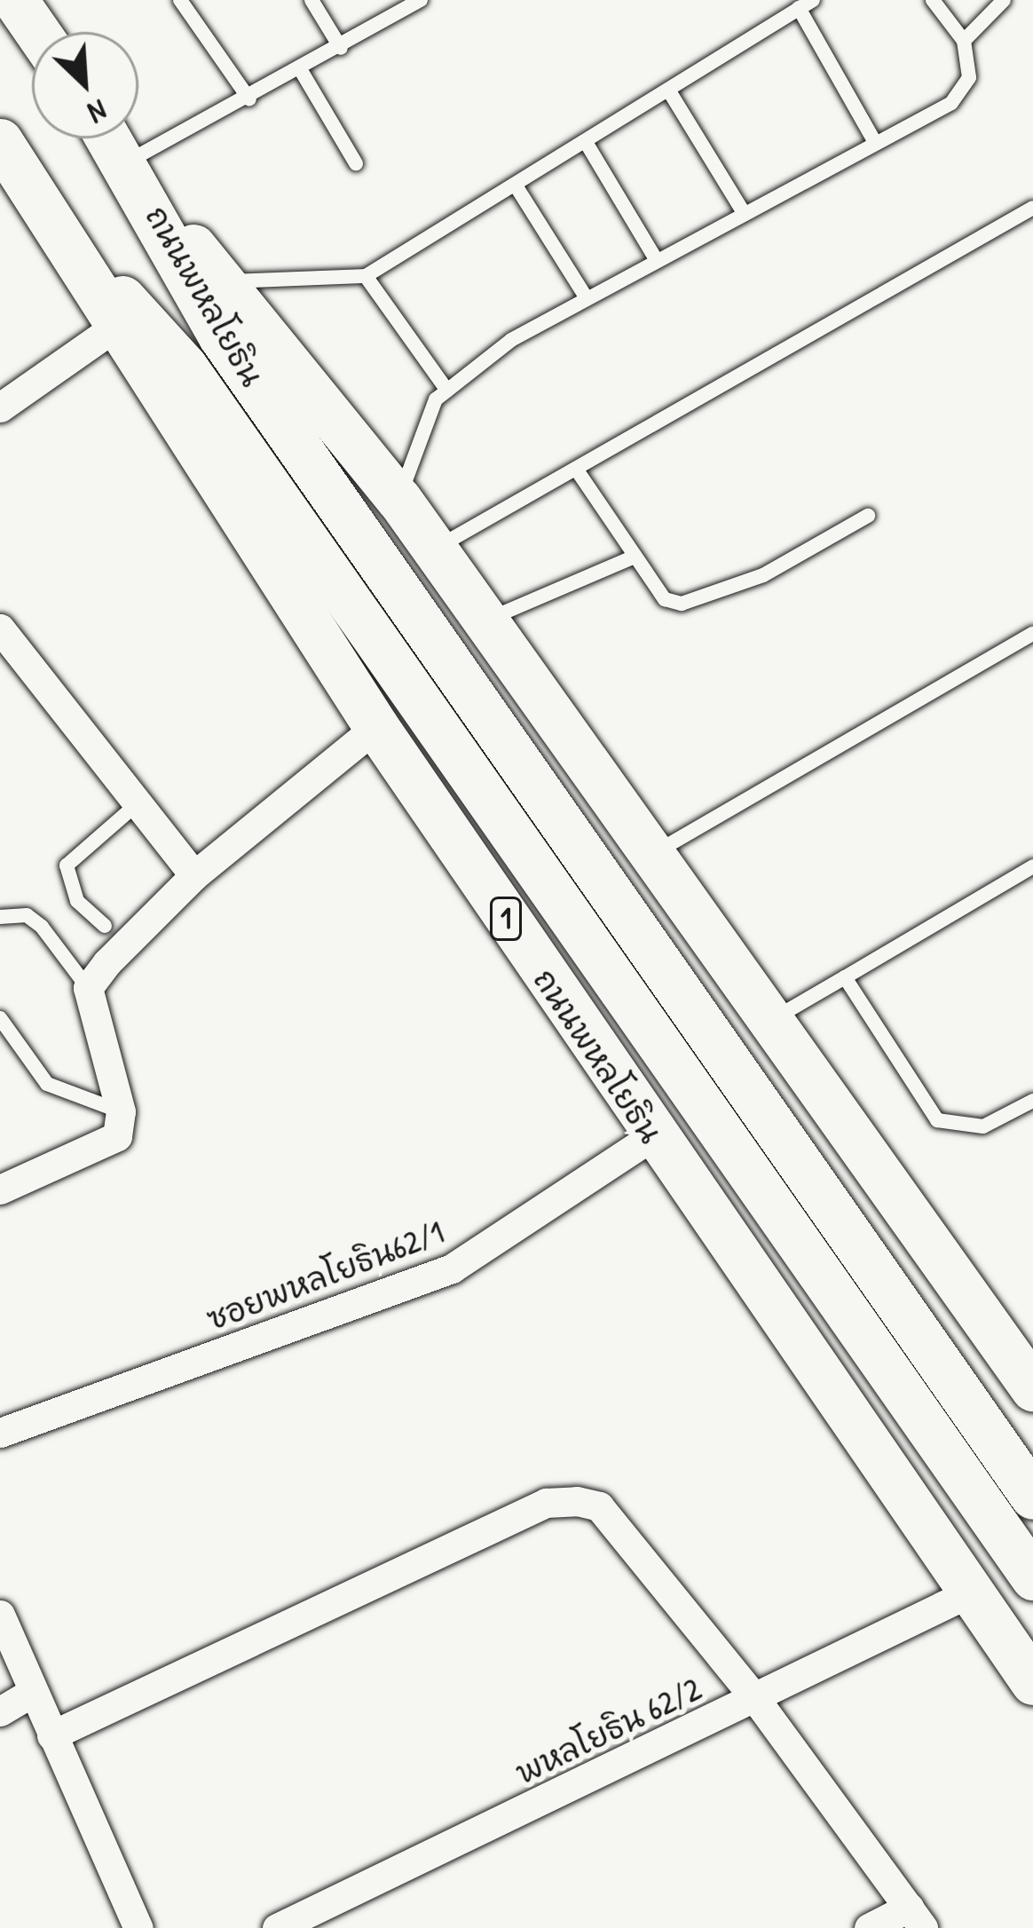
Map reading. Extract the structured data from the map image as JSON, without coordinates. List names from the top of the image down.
{
  "streets": {
    "main road": ["ถนนพหลโยธิน", "1"],
    "street": ["ซอยพหลโยธิน62/1", "พหลโยธิน 62/2"]
  },
  "crossings": [
    ["ถนนพหลโยธิน", "ซอยพหลโยธิน62/1"],
    ["ถนนพหลโยธิน", "พหลโยธิน 62/2"]
  ],
  "north": "bottom right"
}
